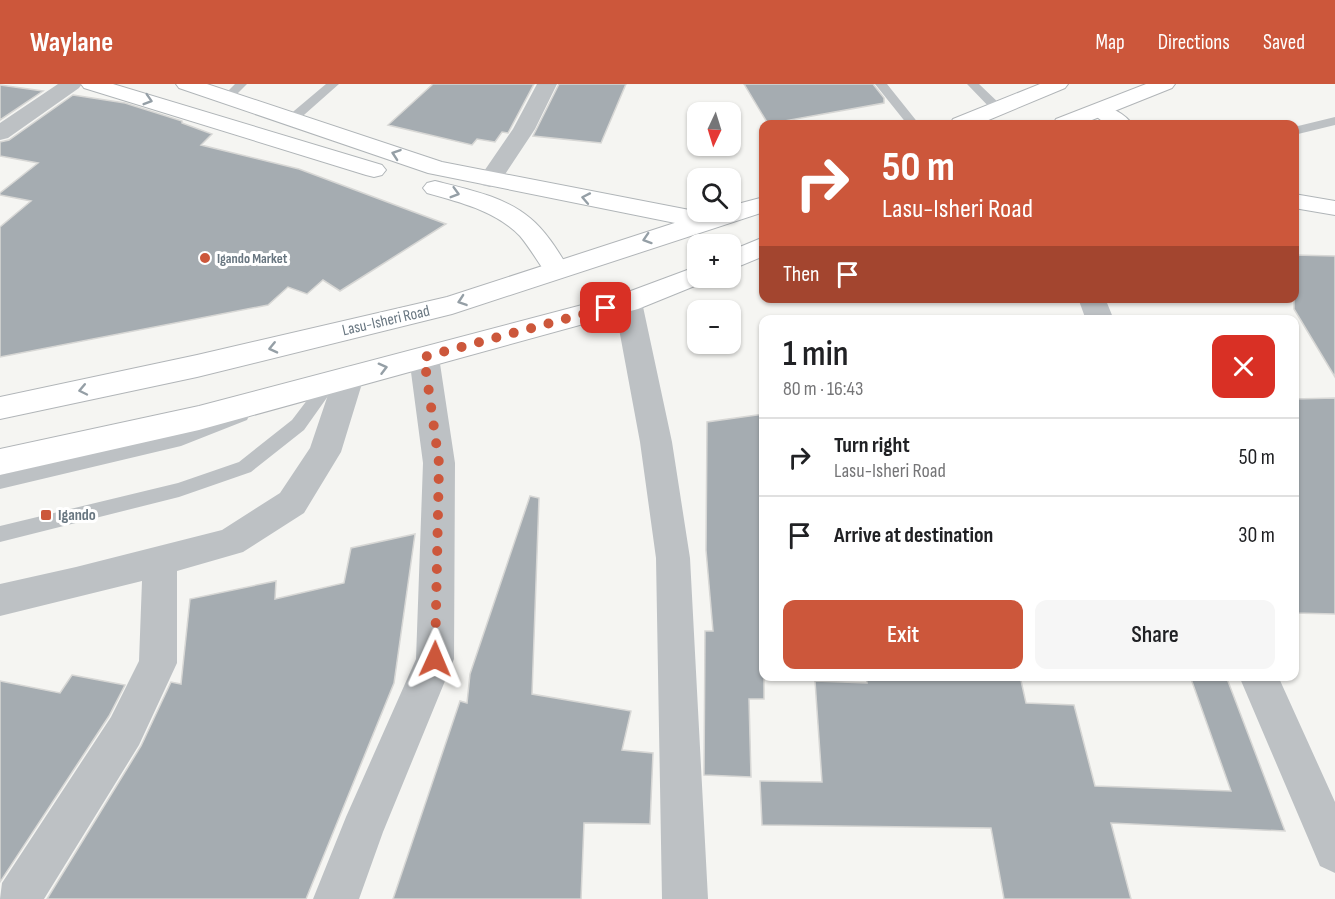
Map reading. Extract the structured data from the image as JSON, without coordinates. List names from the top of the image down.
{
  "streets": {
    "main road": ["Lasu-Isheri Road"]
  },
  "places": {
    "other": ["Igando Market"],
    "transit": ["Igando"]
  },
  "north": "bottom",
  "page": {
    "header": "Waylane",
    "nav": ["Map", "Directions", "Saved"],
    "map_buttons": ["+", "−"],
    "turn": ["50 m", "Lasu-Isheri Road"],
    "then": "Then",
    "heading": ["1 min", "80 m · 16:43"],
    "list": [
      {
        "name": "Turn right",
        "note": "Lasu-Isheri Road",
        "value": "50 m"
      },
      {
        "name": "Arrive at destination",
        "value": "30 m"
      }
    ],
    "buttons": ["Exit", "Share"]
  }
}
